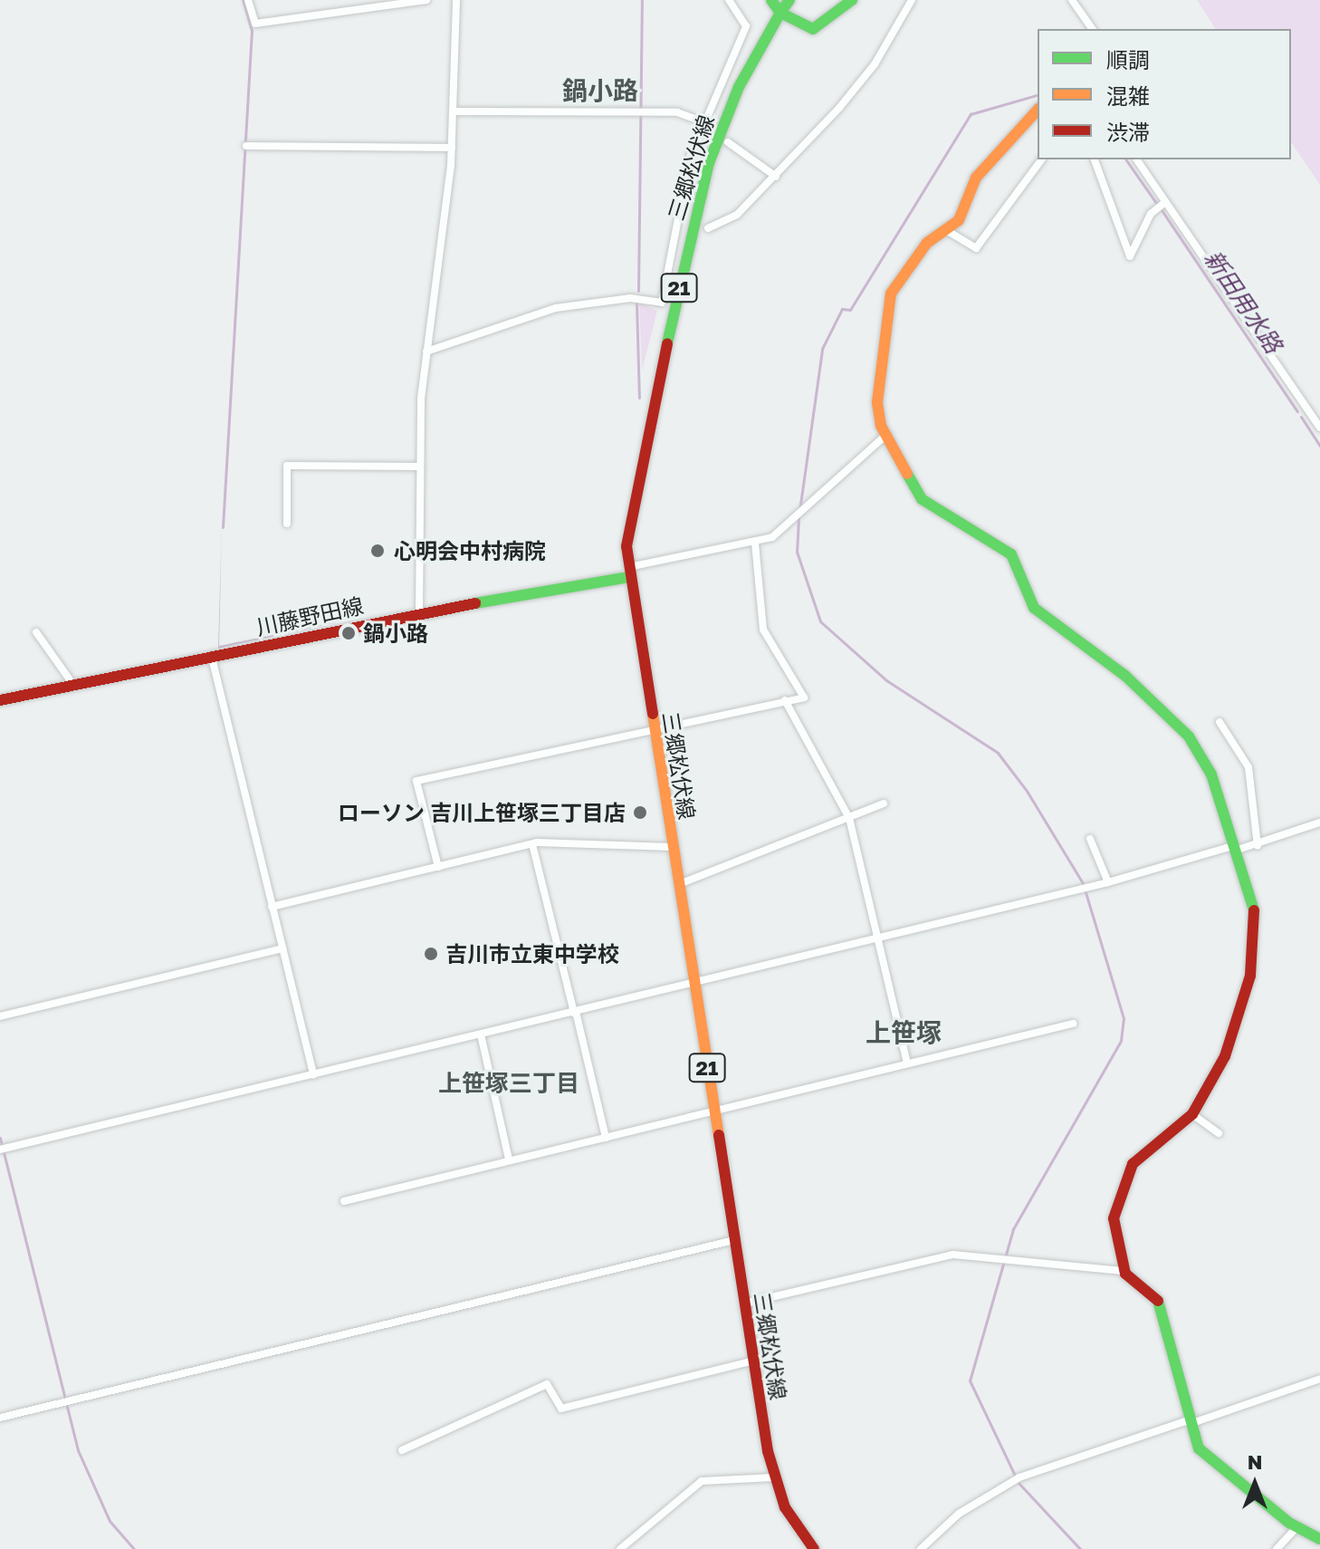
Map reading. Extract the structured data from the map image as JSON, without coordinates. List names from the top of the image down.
{
  "streets": {
    "main road": ["三郷松伏線", "21", "川藤野田線"]
  },
  "crossings": [
    ["三郷松伏線", "川藤野田線"]
  ],
  "districts": ["鍋小路", "上笹塚", "上笹塚三丁目"],
  "water": ["新田用水路"],
  "places": [
    "心明会中村病院",
    "鍋小路",
    "ローソン 吉川上笹塚三丁目店",
    "吉川市立東中学校"
  ],
  "legend": ["順調", "混雑", "渋滞"],
  "north": "top"
}
